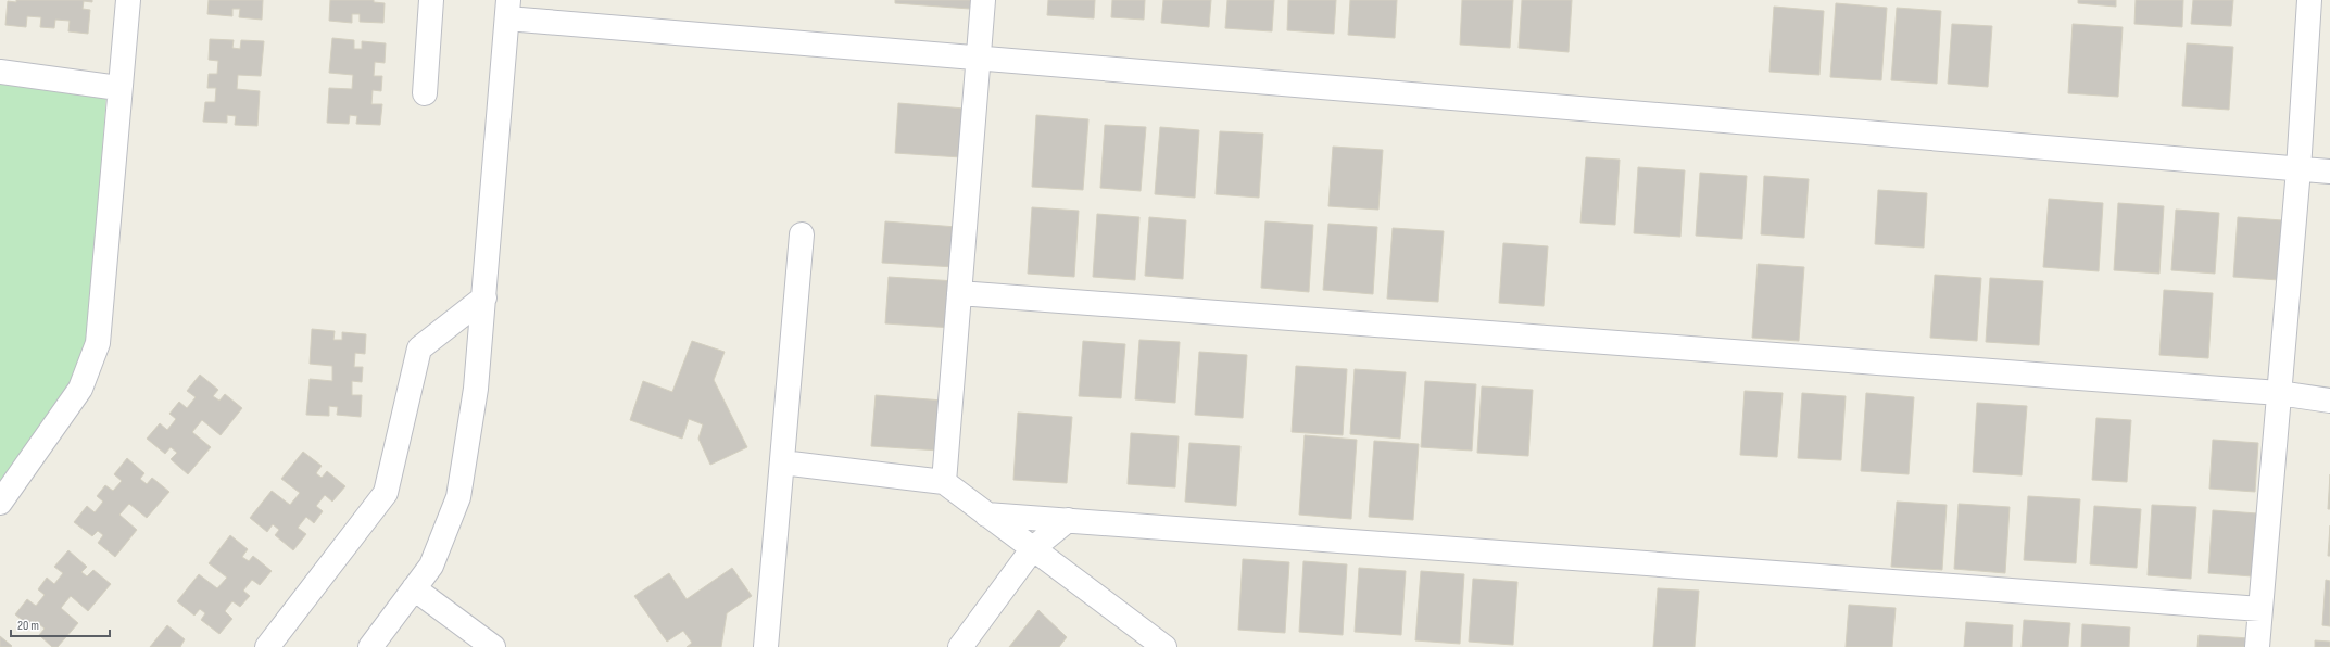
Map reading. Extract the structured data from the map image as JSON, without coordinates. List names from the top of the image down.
{
  "scale_bar": "20 m"
}
